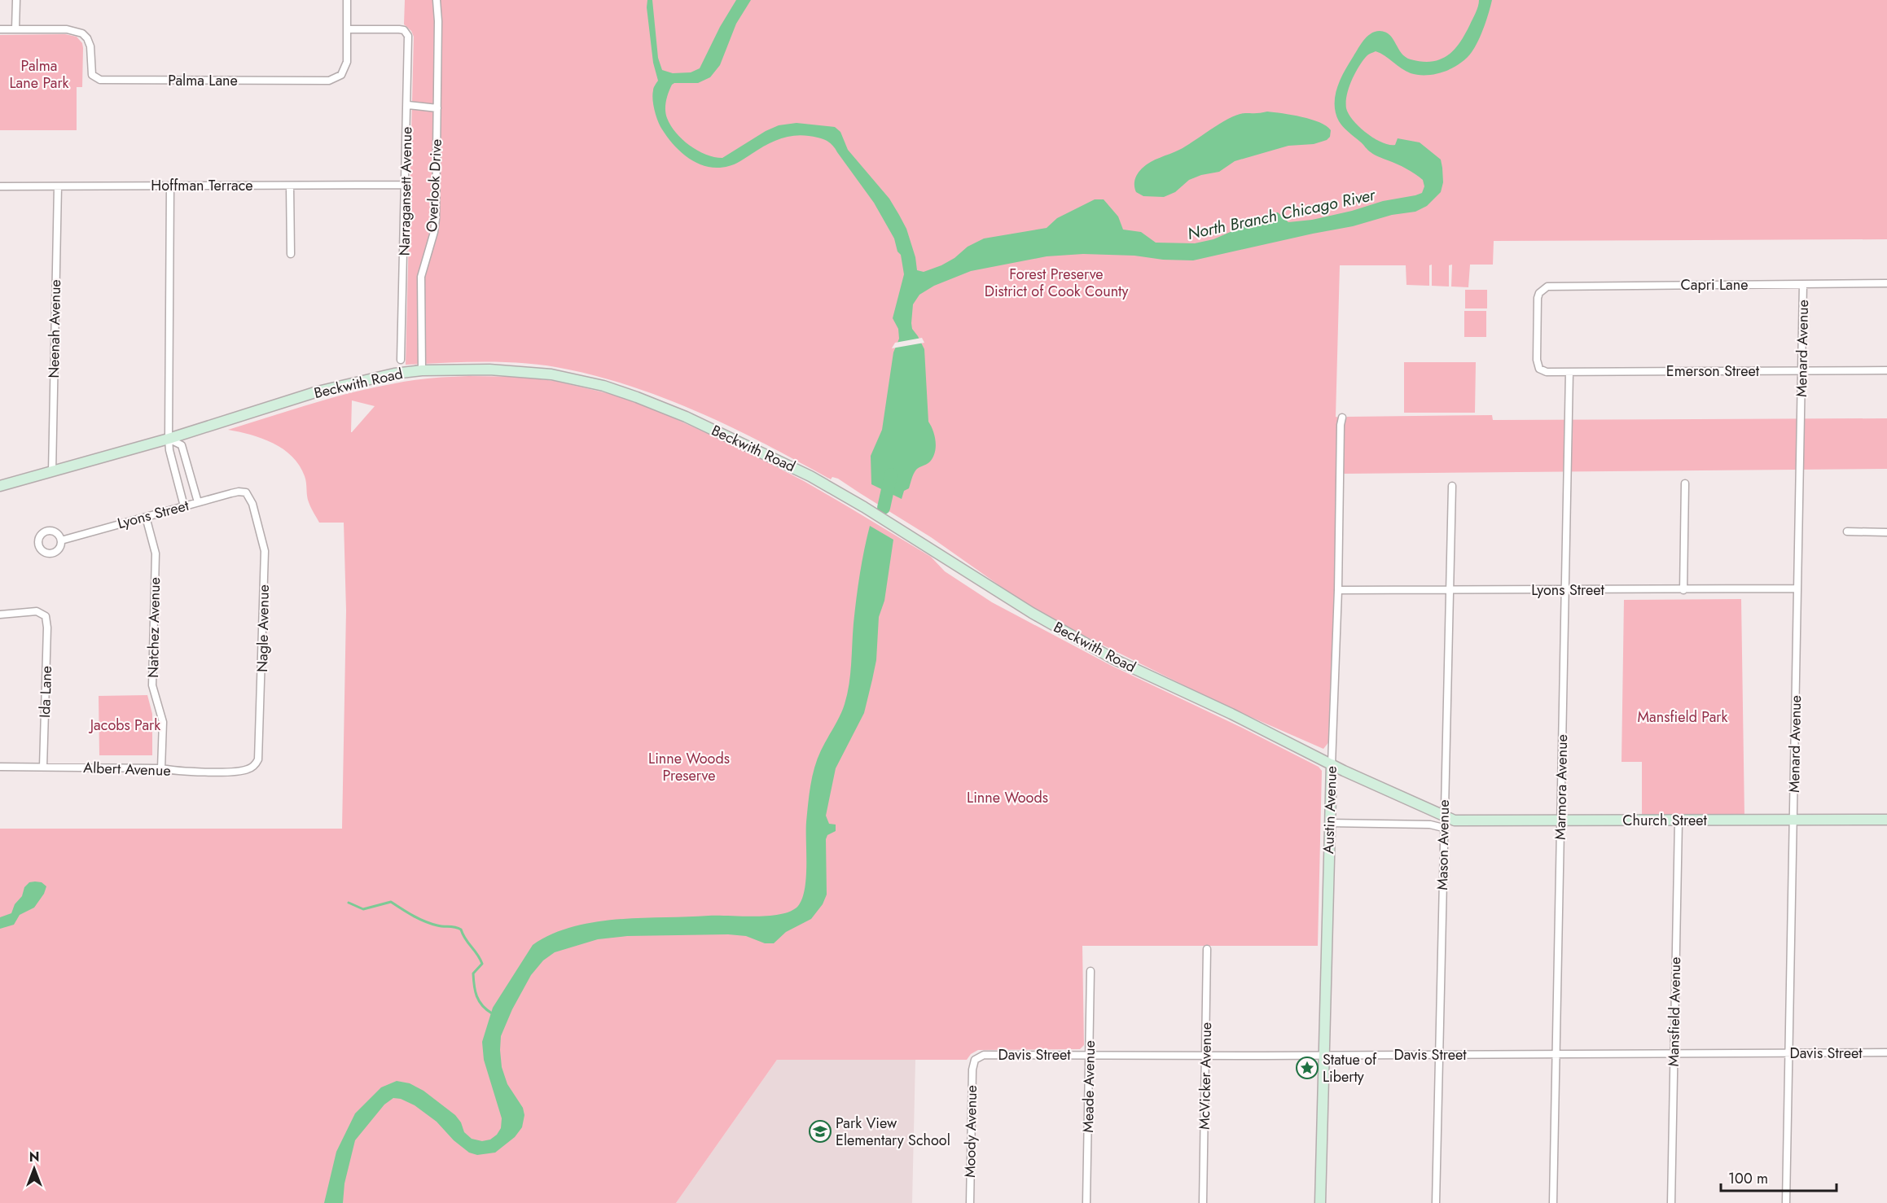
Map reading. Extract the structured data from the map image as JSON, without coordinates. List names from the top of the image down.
{
  "streets": {
    "street": [
      "Palma Lane",
      "Hoffman Terrace",
      "Overlook Drive",
      "Narragansett Avenue",
      "Capri Lane",
      "Neenah Avenue",
      "Menard Avenue",
      "Emerson Street",
      "Beckwith Road",
      "Lyons Street",
      "Natchez Avenue",
      "Nagle Avenue",
      "Ida Lane",
      "Albert Avenue",
      "Marmora Avenue",
      "Austin Avenue",
      "Church Street",
      "Mason Avenue",
      "Mansfield Avenue",
      "Davis Street",
      "McVicker Avenue",
      "Meade Avenue",
      "Moody Avenue"
    ]
  },
  "crossings": [
    ["Palma Lane", "Narragansett Avenue"],
    ["Hoffman Terrace", "Narragansett Avenue"],
    ["Hoffman Terrace", "Neenah Avenue"],
    ["Overlook Drive", "Beckwith Road"],
    ["Capri Lane", "Menard Avenue"],
    ["Capri Lane", "Emerson Street"],
    ["Neenah Avenue", "Beckwith Road"],
    ["Menard Avenue", "Emerson Street"],
    ["Menard Avenue", "Lyons Street"],
    ["Menard Avenue", "Church Street"],
    ["Menard Avenue", "Davis Street"],
    ["Emerson Street", "Marmora Avenue"],
    ["Beckwith Road", "Austin Avenue"],
    ["Beckwith Road", "Church Street"],
    ["Beckwith Road", "Mason Avenue"],
    ["Lyons Street", "Natchez Avenue"],
    ["Lyons Street", "Nagle Avenue"],
    ["Lyons Street", "Marmora Avenue"],
    ["Lyons Street", "Austin Avenue"],
    ["Lyons Street", "Mason Avenue"],
    ["Natchez Avenue", "Albert Avenue"],
    ["Nagle Avenue", "Albert Avenue"],
    ["Ida Lane", "Albert Avenue"],
    ["Marmora Avenue", "Church Street"],
    ["Marmora Avenue", "Davis Street"],
    ["Austin Avenue", "Davis Street"],
    ["Church Street", "Mason Avenue"],
    ["Church Street", "Mansfield Avenue"],
    ["Mason Avenue", "Davis Street"],
    ["Mansfield Avenue", "Davis Street"],
    ["Davis Street", "McVicker Avenue"],
    ["Davis Street", "Meade Avenue"],
    ["Davis Street", "Moody Avenue"]
  ],
  "water": ["North Branch Chicago River"],
  "parks": [
    "Palma Lane Park",
    "Forest Preserve District of Cook County",
    "Mansfield Park",
    "Jacobs Park",
    "Linne Woods Preserve",
    "Linne Woods"
  ],
  "places": {
    "place": ["Statue of Liberty"],
    "school or university": ["Park View Elementary School"]
  },
  "scale_bar": "100 m",
  "north": "top"
}
